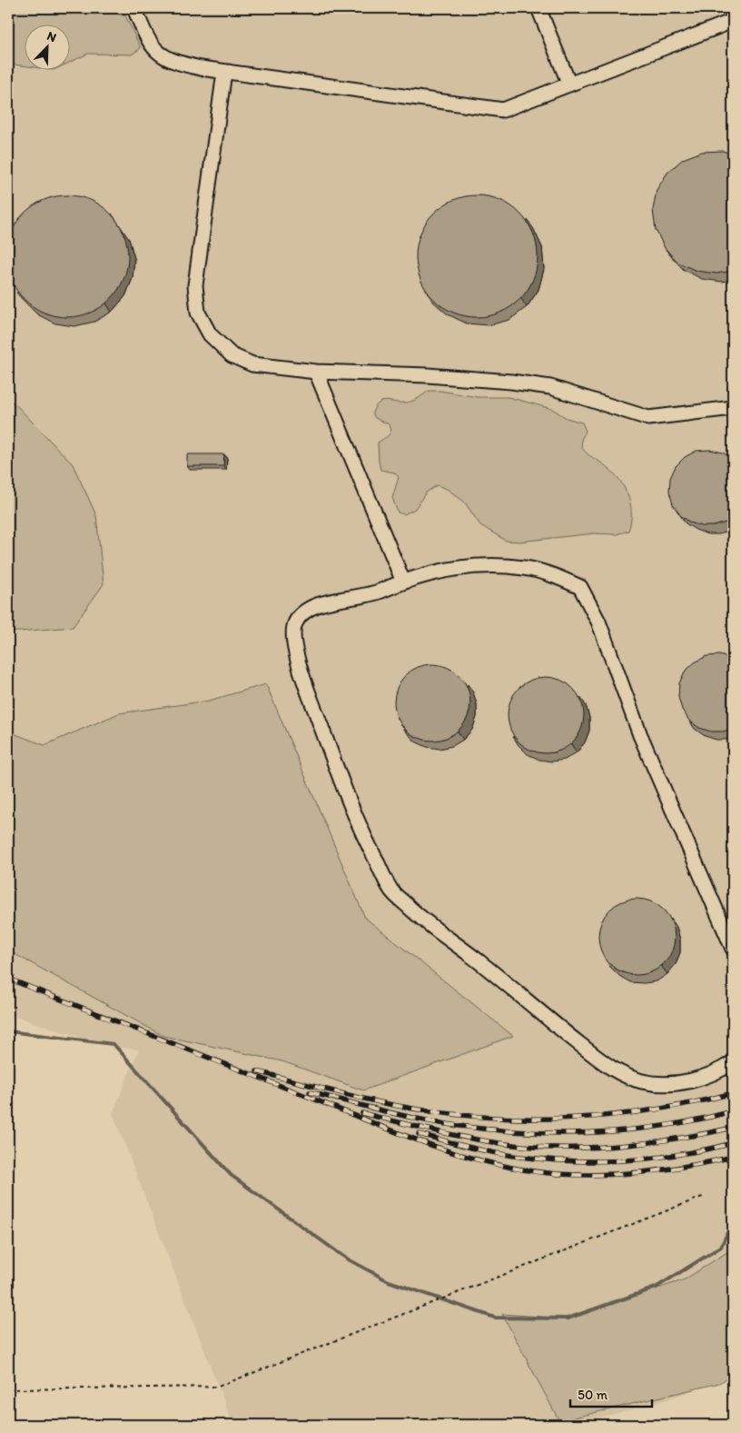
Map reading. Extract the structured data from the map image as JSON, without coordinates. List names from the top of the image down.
{
  "scale_bar": "50 m",
  "north": "top right"
}
